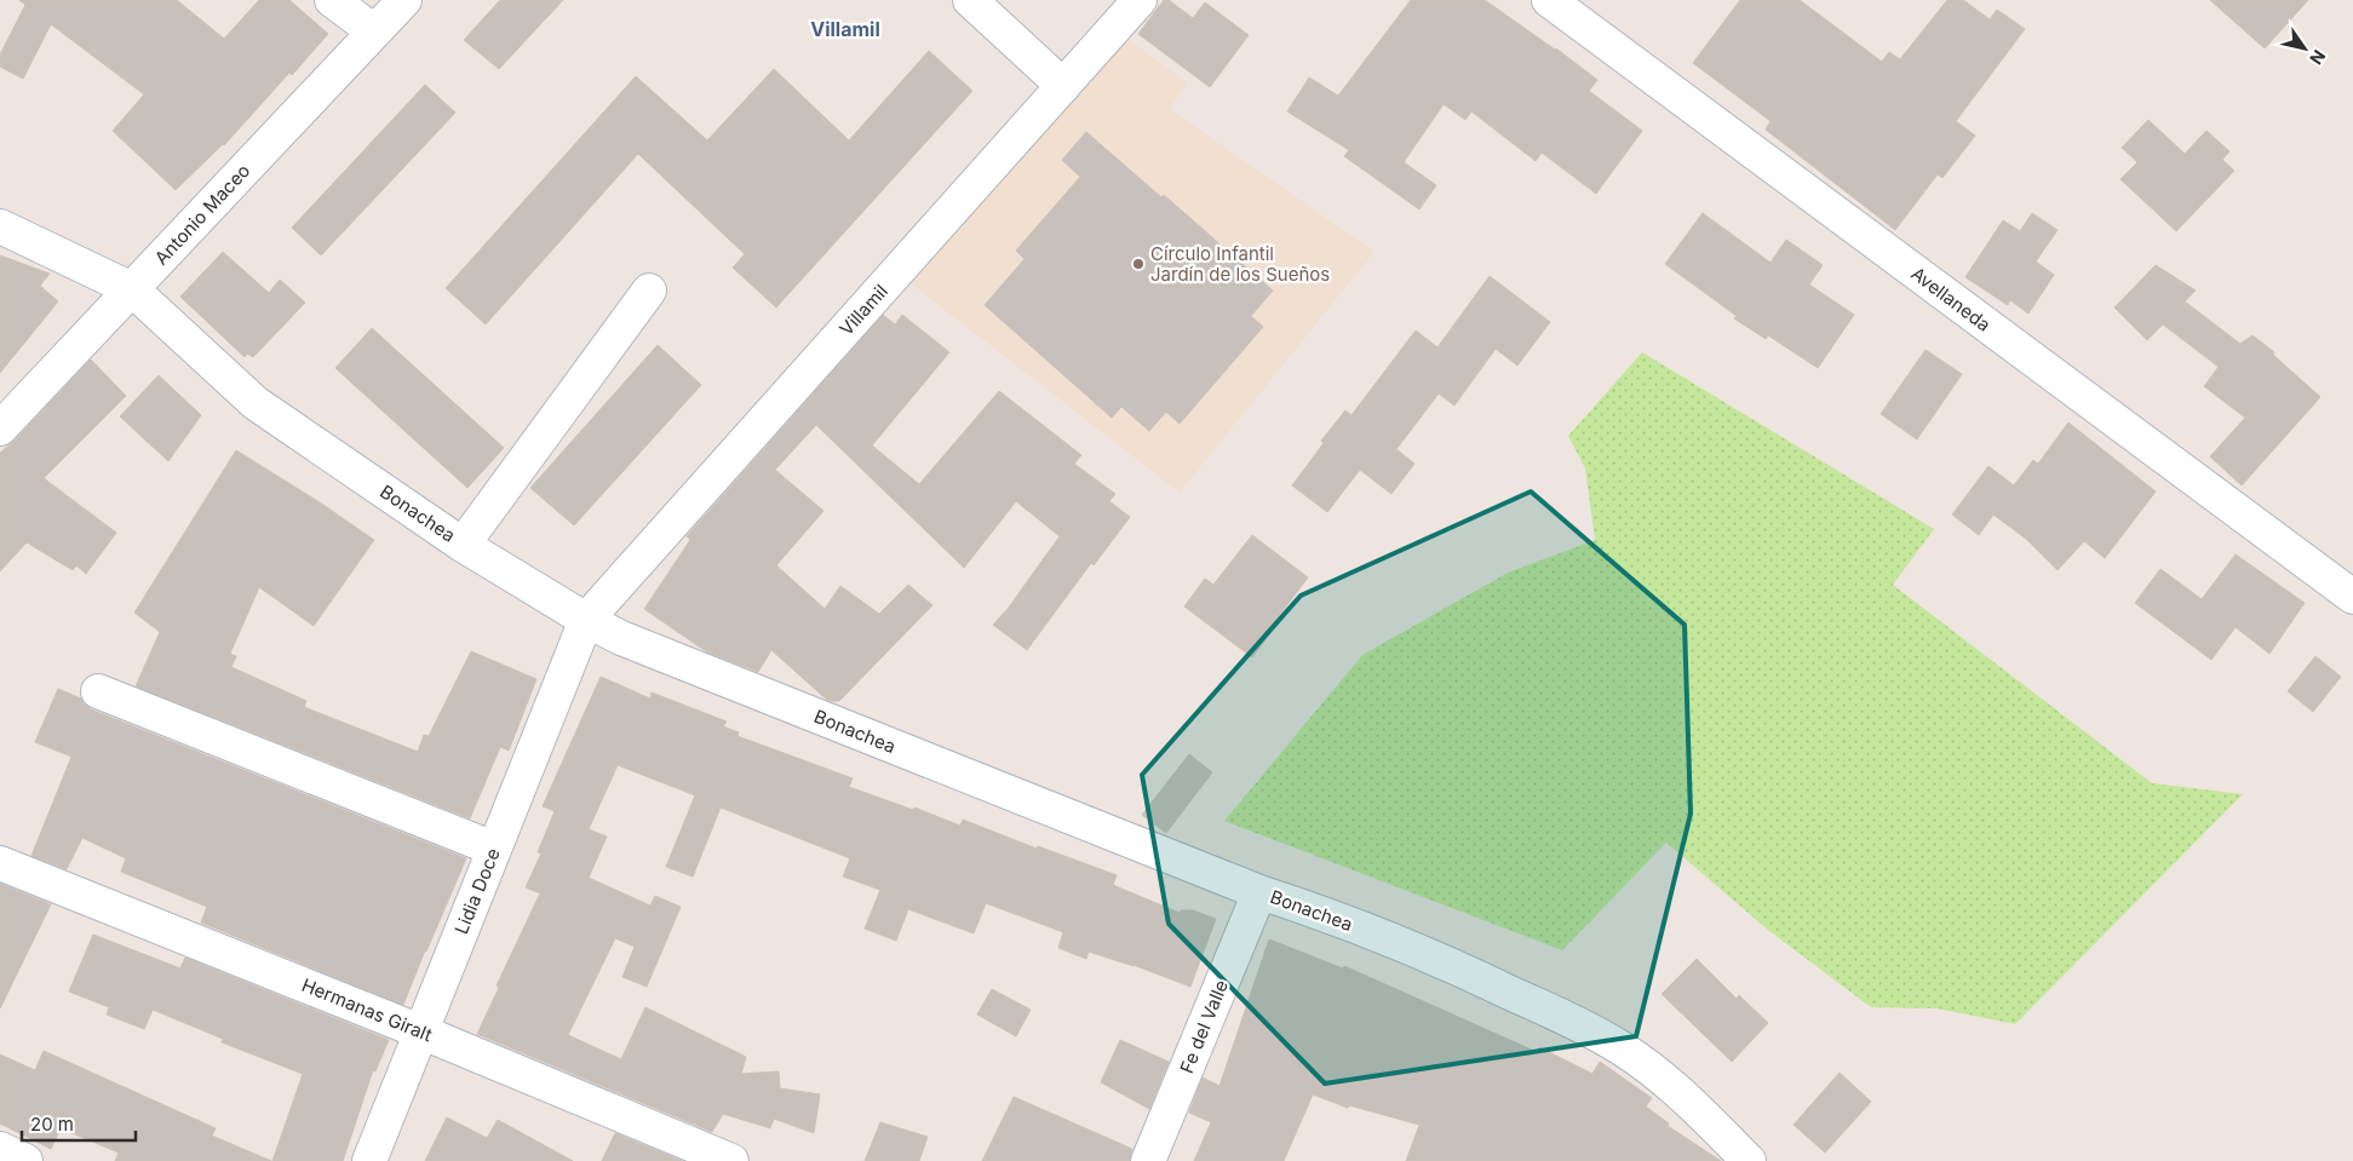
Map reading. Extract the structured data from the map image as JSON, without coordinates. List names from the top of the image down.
{
  "streets": {
    "street": [
      "Antonio Maceo",
      "Avellaneda",
      "Villamil",
      "Bonachea",
      "Lidia Doce",
      "Hermanas Giralt",
      "Fe del Valle"
    ]
  },
  "crossings": [
    ["Antonio Maceo", "Bonachea"],
    ["Villamil", "Bonachea"],
    ["Villamil", "Lidia Doce"],
    ["Bonachea", "Lidia Doce"],
    ["Bonachea", "Fe del Valle"],
    ["Lidia Doce", "Hermanas Giralt"]
  ],
  "districts": ["Villamil"],
  "places": ["Círculo Infantil Jardín de los Sueños"],
  "scale_bar": "20 m",
  "north": "bottom right"
}
